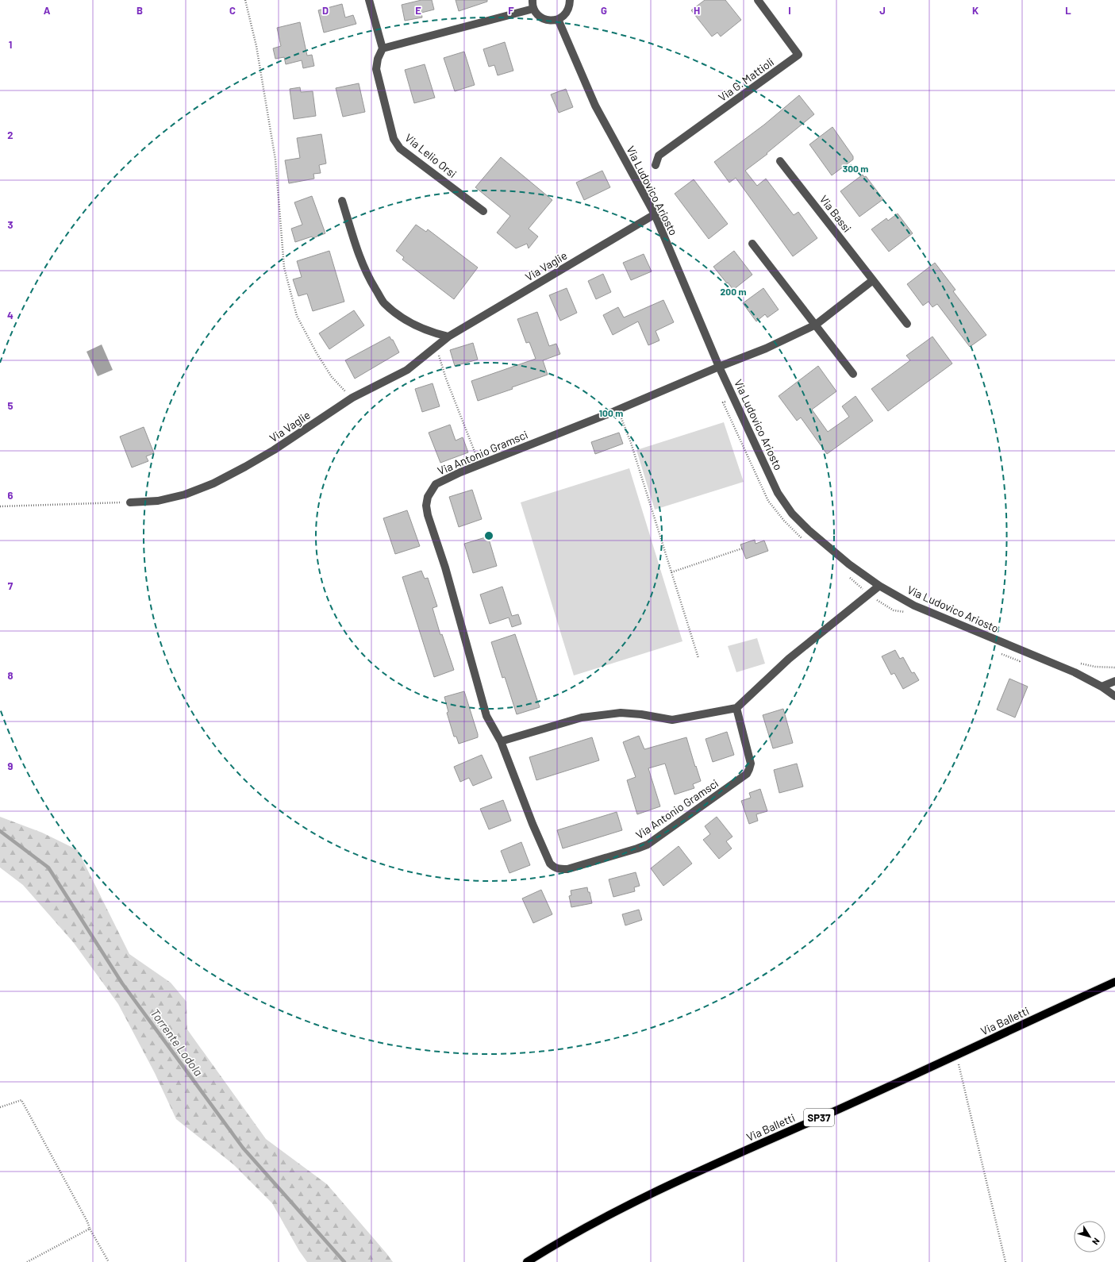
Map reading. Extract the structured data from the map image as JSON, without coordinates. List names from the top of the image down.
{
  "streets": {
    "main road": ["Via Balletti", "SP37"],
    "street": [
      "Via G. Mattioli",
      "Via Lelio Orsi",
      "Via Ludovico Ariosto",
      "Via Bassi",
      "Via Vaglie",
      "Via Antonio Gramsci"
    ]
  },
  "crossings": [
    ["Via Ludovico Ariosto", "Via Vaglie"],
    ["Via Ludovico Ariosto", "Via Antonio Gramsci"]
  ],
  "water": ["Torrente Lodola"],
  "north": "bottom right",
  "grid": {
    "columns": [
      "A",
      "B",
      "C",
      "D",
      "E",
      "F",
      "G",
      "H",
      "I",
      "J",
      "K",
      "L"
    ],
    "rows": [
      "1",
      "2",
      "3",
      "4",
      "5",
      "6",
      "7",
      "8",
      "9"
    ]
  },
  "rings": ["300 m", "200 m", "100 m"]
}
